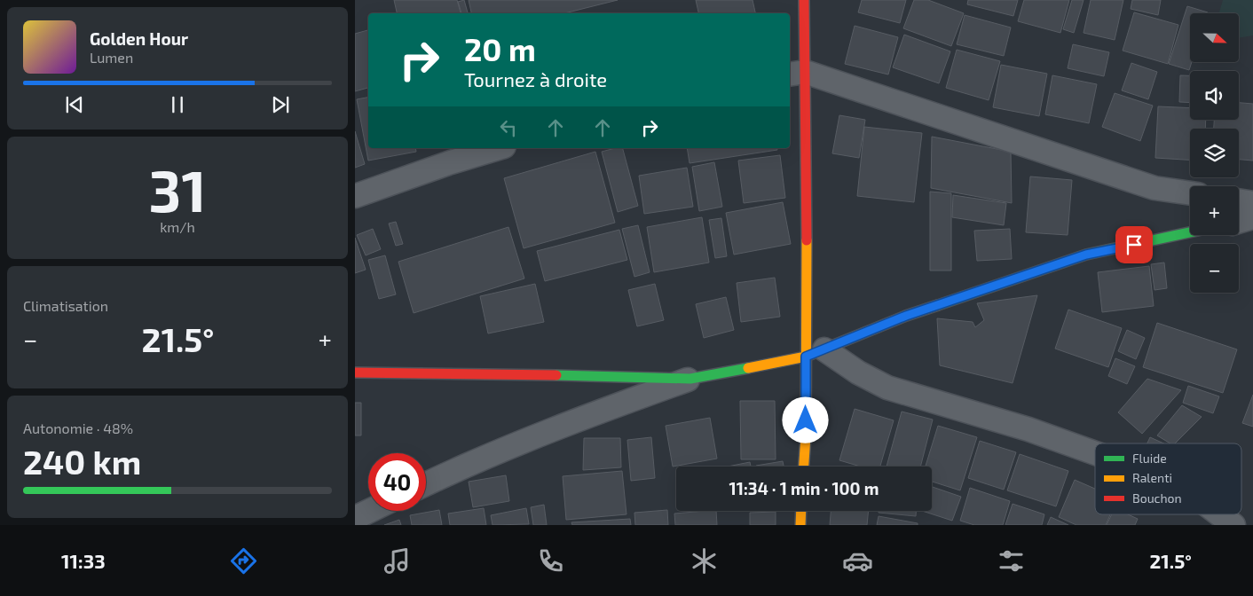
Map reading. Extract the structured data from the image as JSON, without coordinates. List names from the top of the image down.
{
  "legend": ["Fluide", "Ralenti", "Bouchon"],
  "north": "right",
  "page": {
    "map_buttons": ["+", "−"],
    "turn": ["20 m", "Tournez à droite"],
    "song": ["Golden Hour", "Lumen"],
    "tile": [
      ["31", "km/h"],
      "Climatisation",
      ["Autonomie · 48%", "240 km"]
    ],
    "heat": ["−", "21.5°", "+"],
    "limit": "40",
    "trip": "11:34 · 1 min · 100 m",
    "tabs": ["11:33", "21.5°"]
  }
}
